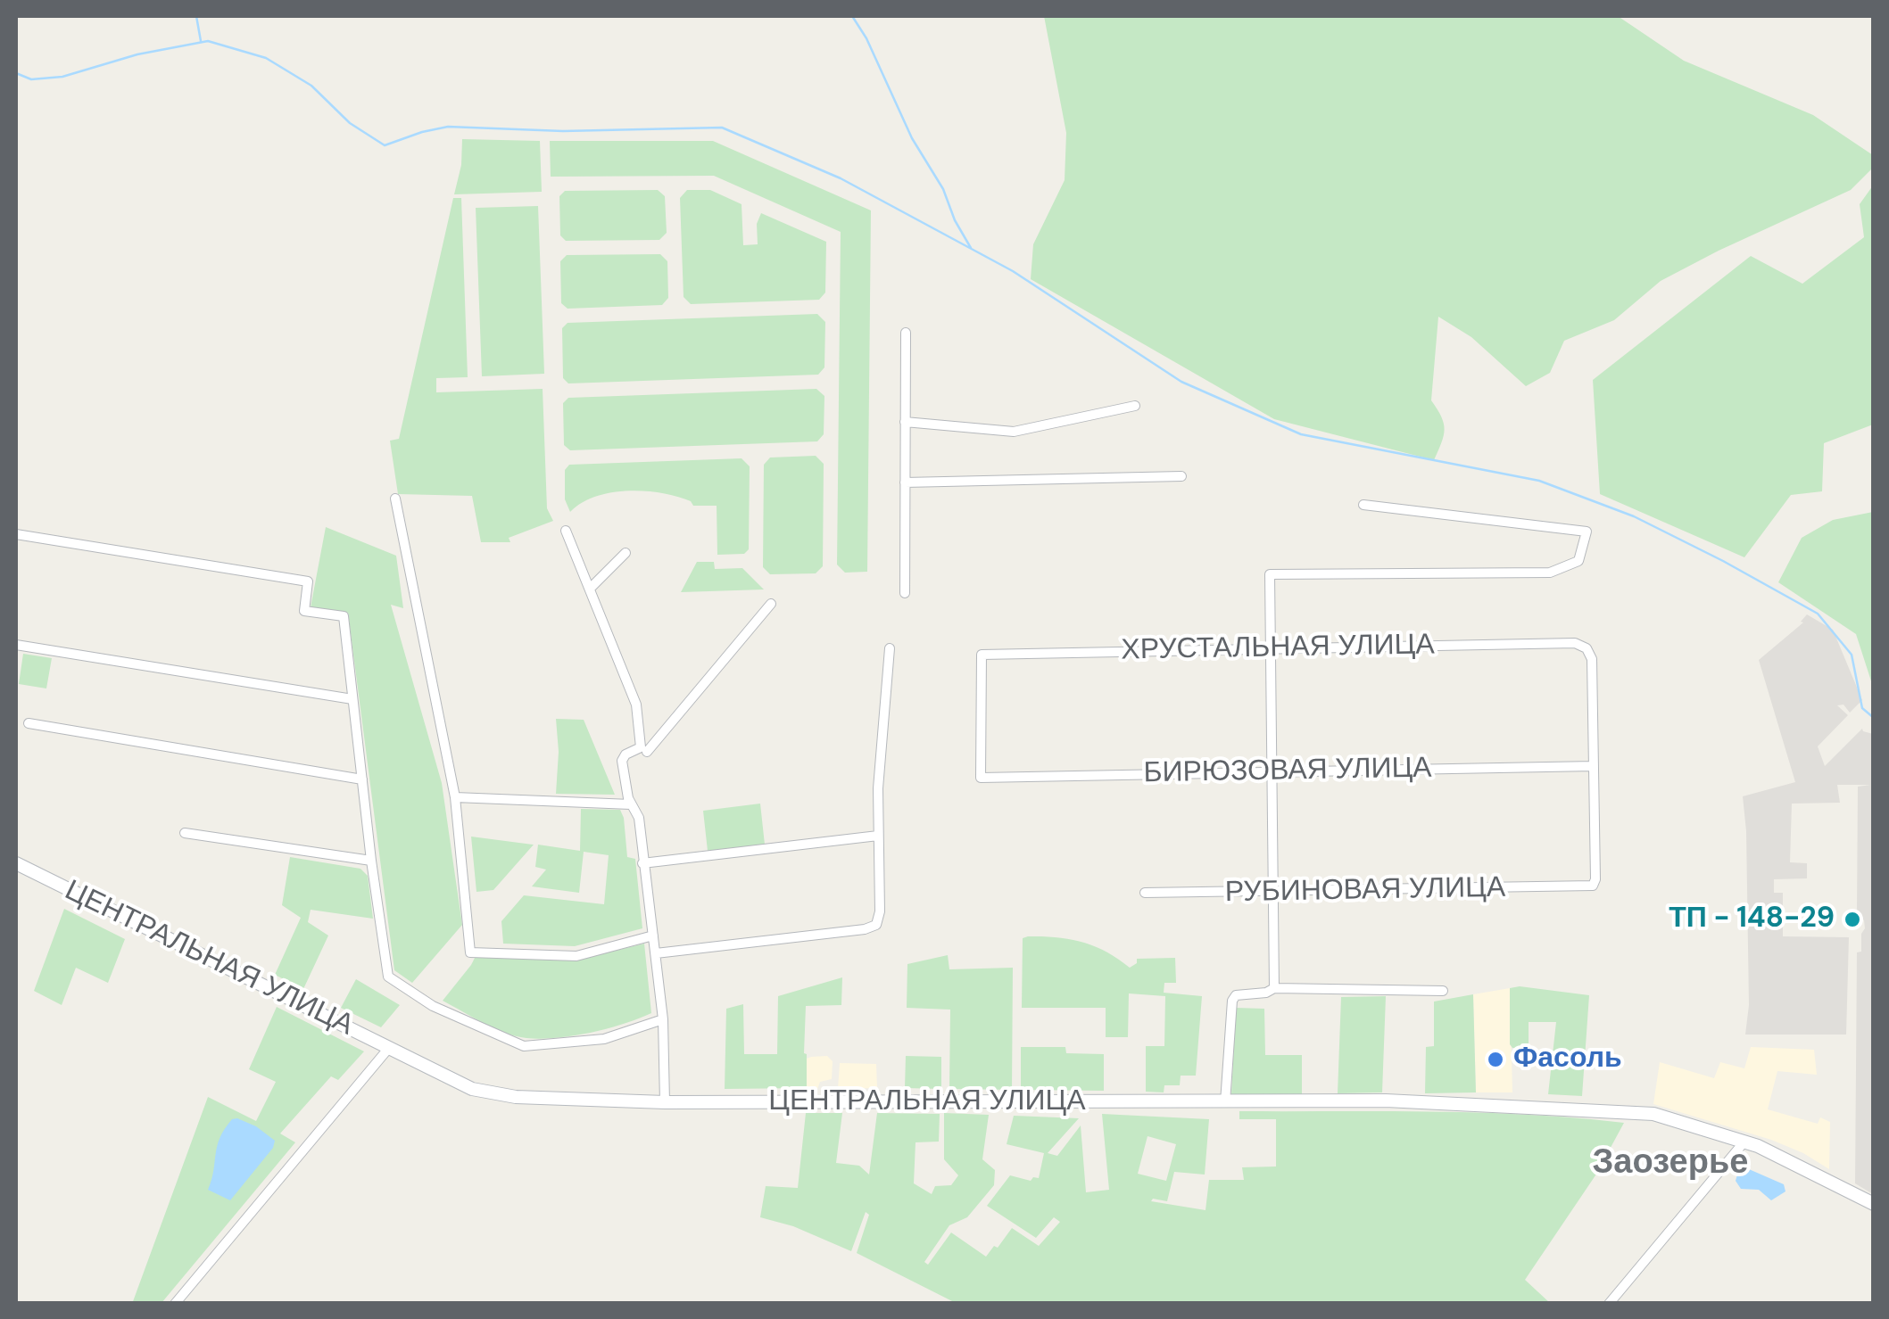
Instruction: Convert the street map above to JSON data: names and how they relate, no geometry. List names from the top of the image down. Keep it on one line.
{"streets":{"main road":["ЦЕНТРАЛЬНАЯ УЛИЦА"],"street":["ХРУСТАЛЬНАЯ УЛИЦА","БИРЮЗОВАЯ УЛИЦА","РУБИНОВАЯ УЛИЦА"]},"crossings":[["ХРУСТАЛЬНАЯ УЛИЦА","БИРЮЗОВАЯ УЛИЦА"],["ХРУСТАЛЬНАЯ УЛИЦА","РУБИНОВАЯ УЛИЦА"],["БИРЮЗОВАЯ УЛИЦА","РУБИНОВАЯ УЛИЦА"]],"districts":["Заозерье"],"places":["ТП - 148-29","Фасоль"]}
